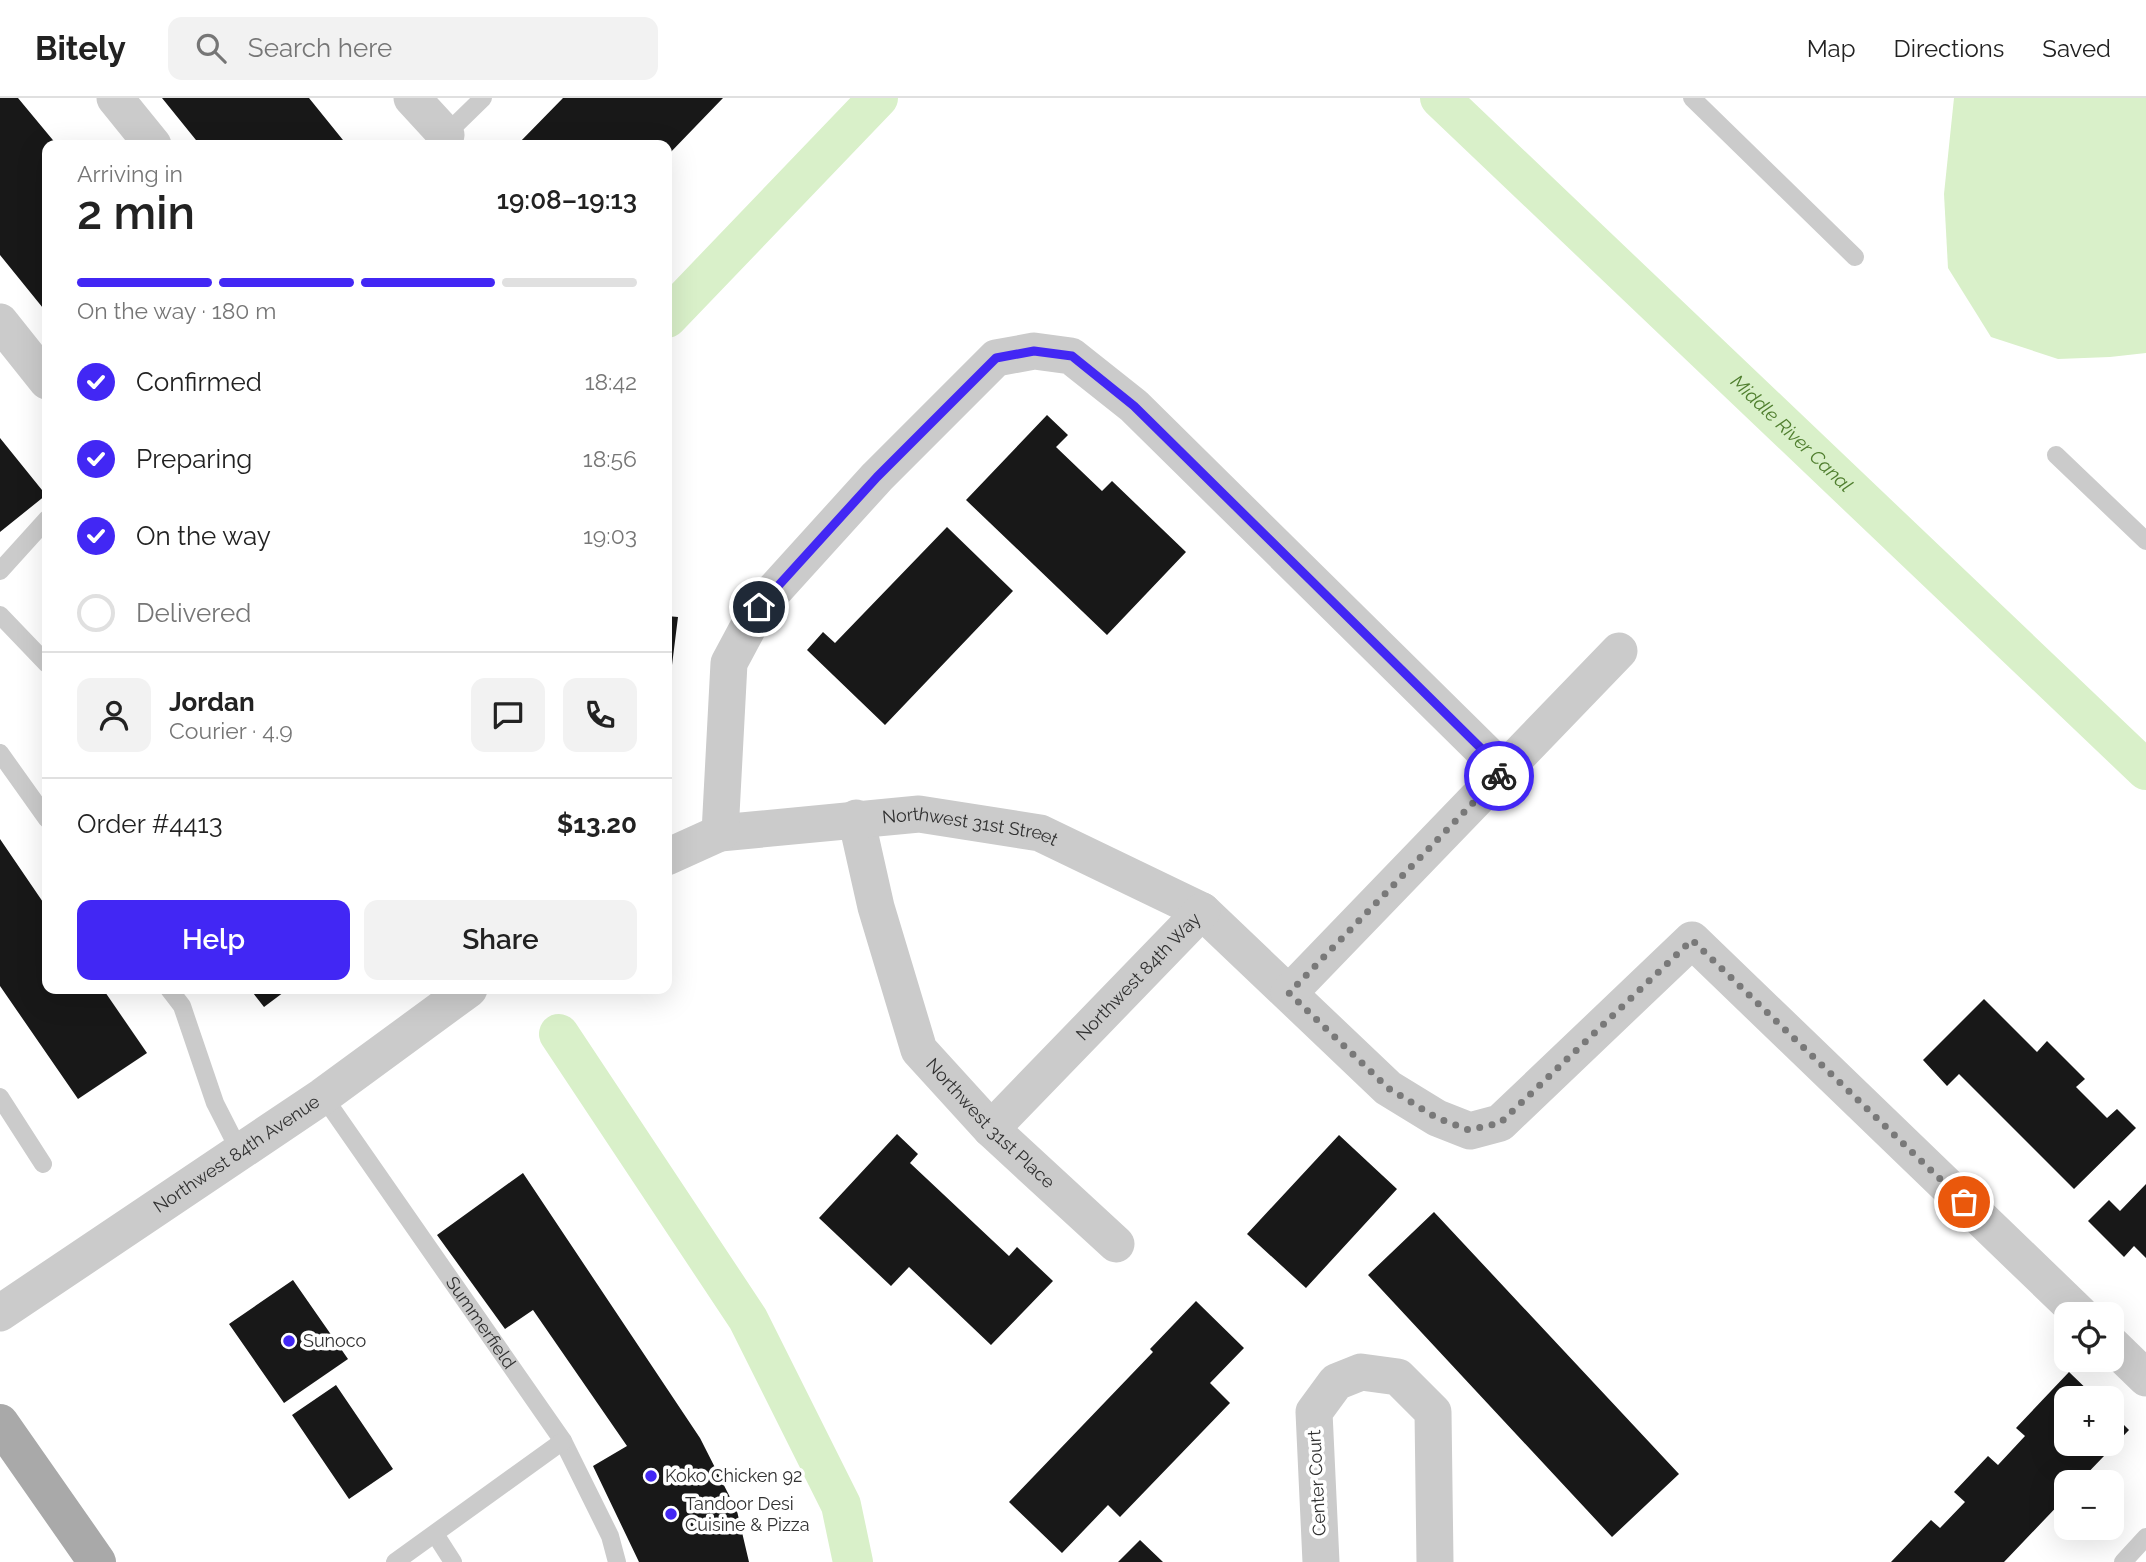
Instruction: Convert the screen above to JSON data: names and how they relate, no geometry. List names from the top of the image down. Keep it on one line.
{"streets":{"street":["Northwest 31st Street","Northwest 84th Way","Northwest 31st Place","Northwest 84th Avenue","Center Court"],"lane":["Summerfield"]},"crossings":[["Northwest 31st Street","Northwest 84th Way"],["Northwest 31st Street","Northwest 31st Place"],["Northwest 84th Way","Northwest 31st Place"],["Northwest 84th Avenue","Summerfield"]],"water":["Middle River Canal"],"places":["Sunoco","Koko Chicken 92","Tandoor Desi Cuisine & Pizza"],"page":{"header":"Bitely","search":"Search here","nav":["Map","Directions","Saved"],"heading":["2 min","Arriving in","19:08–19:13"],"panel":["Jordan","Courier · 4.9","Order #4413","$13.20"],"bar":"On the way · 180 m","list":[["Confirmed","18:42"],["Preparing","18:56"],["On the way","19:03"],"Delivered"],"buttons":["Help","Share"],"map_buttons":["+","−"]}}
